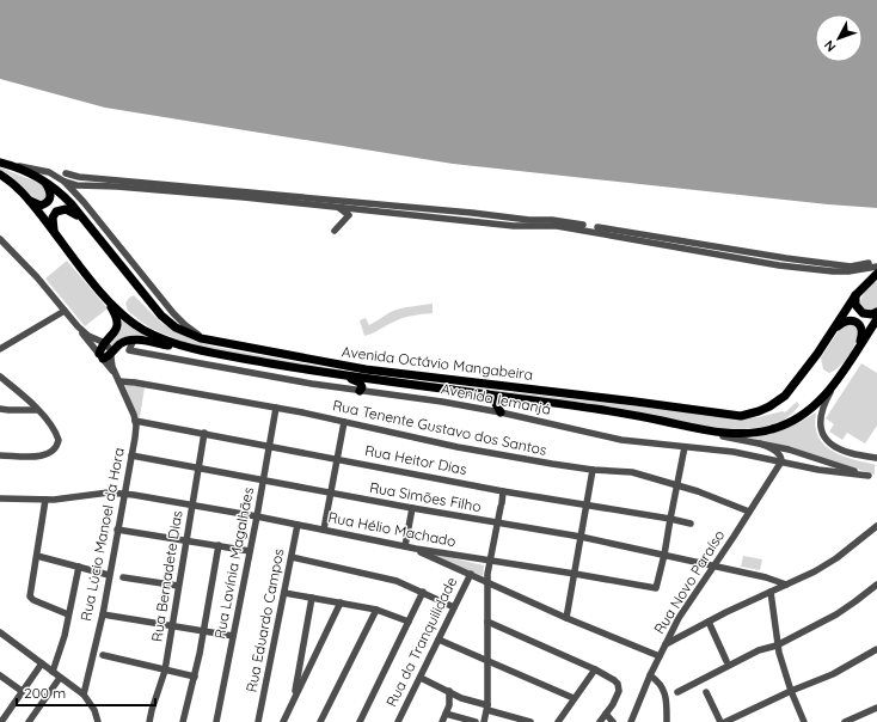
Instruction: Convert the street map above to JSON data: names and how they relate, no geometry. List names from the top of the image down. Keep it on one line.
{"streets":{"main road":["Avenida Octávio Mangabeira"],"street":["Avenida Iemanjá","Rua Tenente Gustavo dos Santos","Rua Heitor Dias","Rua Simões Filho","Rua Hélio Machado","Rua Lúcio Manoel da Hora","Rua Lavínia Magalhães","Rua Bernadete Dias","Rua Novo Paraíso","Rua Eduardo Campos","Rua da Tranquilidade"]},"crossings":[["Avenida Iemanjá","Rua Novo Paraíso"],["Rua Tenente Gustavo dos Santos","Rua Lúcio Manoel da Hora"],["Rua Tenente Gustavo dos Santos","Rua Lavínia Magalhães"],["Rua Tenente Gustavo dos Santos","Rua Novo Paraíso"],["Rua Heitor Dias","Rua Lúcio Manoel da Hora"],["Rua Heitor Dias","Rua Lavínia Magalhães"],["Rua Heitor Dias","Rua Bernadete Dias"],["Rua Simões Filho","Rua Hélio Machado"],["Rua Simões Filho","Rua Lúcio Manoel da Hora"],["Rua Simões Filho","Rua Lavínia Magalhães"],["Rua Simões Filho","Rua Bernadete Dias"],["Rua Simões Filho","Rua Novo Paraíso"],["Rua Hélio Machado","Rua Lúcio Manoel da Hora"],["Rua Hélio Machado","Rua Lavínia Magalhães"],["Rua Hélio Machado","Rua Bernadete Dias"],["Rua Hélio Machado","Rua Eduardo Campos"]],"scale_bar":"200 m","north":"bottom left"}
